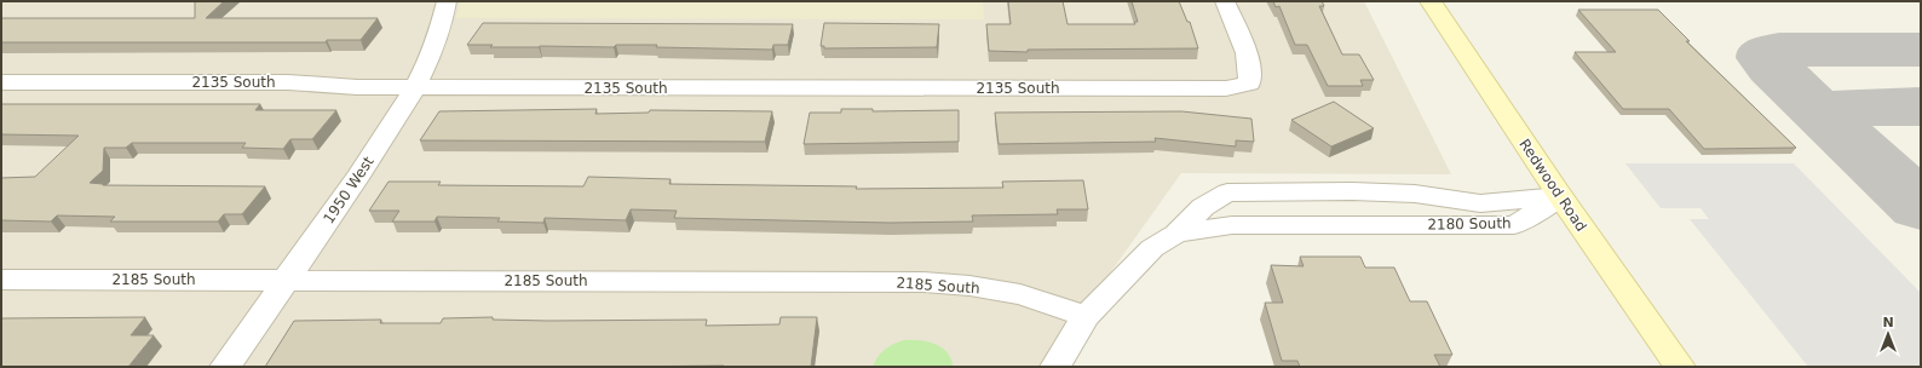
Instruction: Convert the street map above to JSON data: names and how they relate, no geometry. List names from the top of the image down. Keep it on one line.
{"streets":{"main road":["Redwood Road"],"street":["2135 South","1950 West","2180 South","2185 South"]},"crossings":[["2135 South","1950 West"],["Redwood Road","2180 South"],["1950 West","2185 South"],["2180 South","2185 South"]],"north":"top"}
